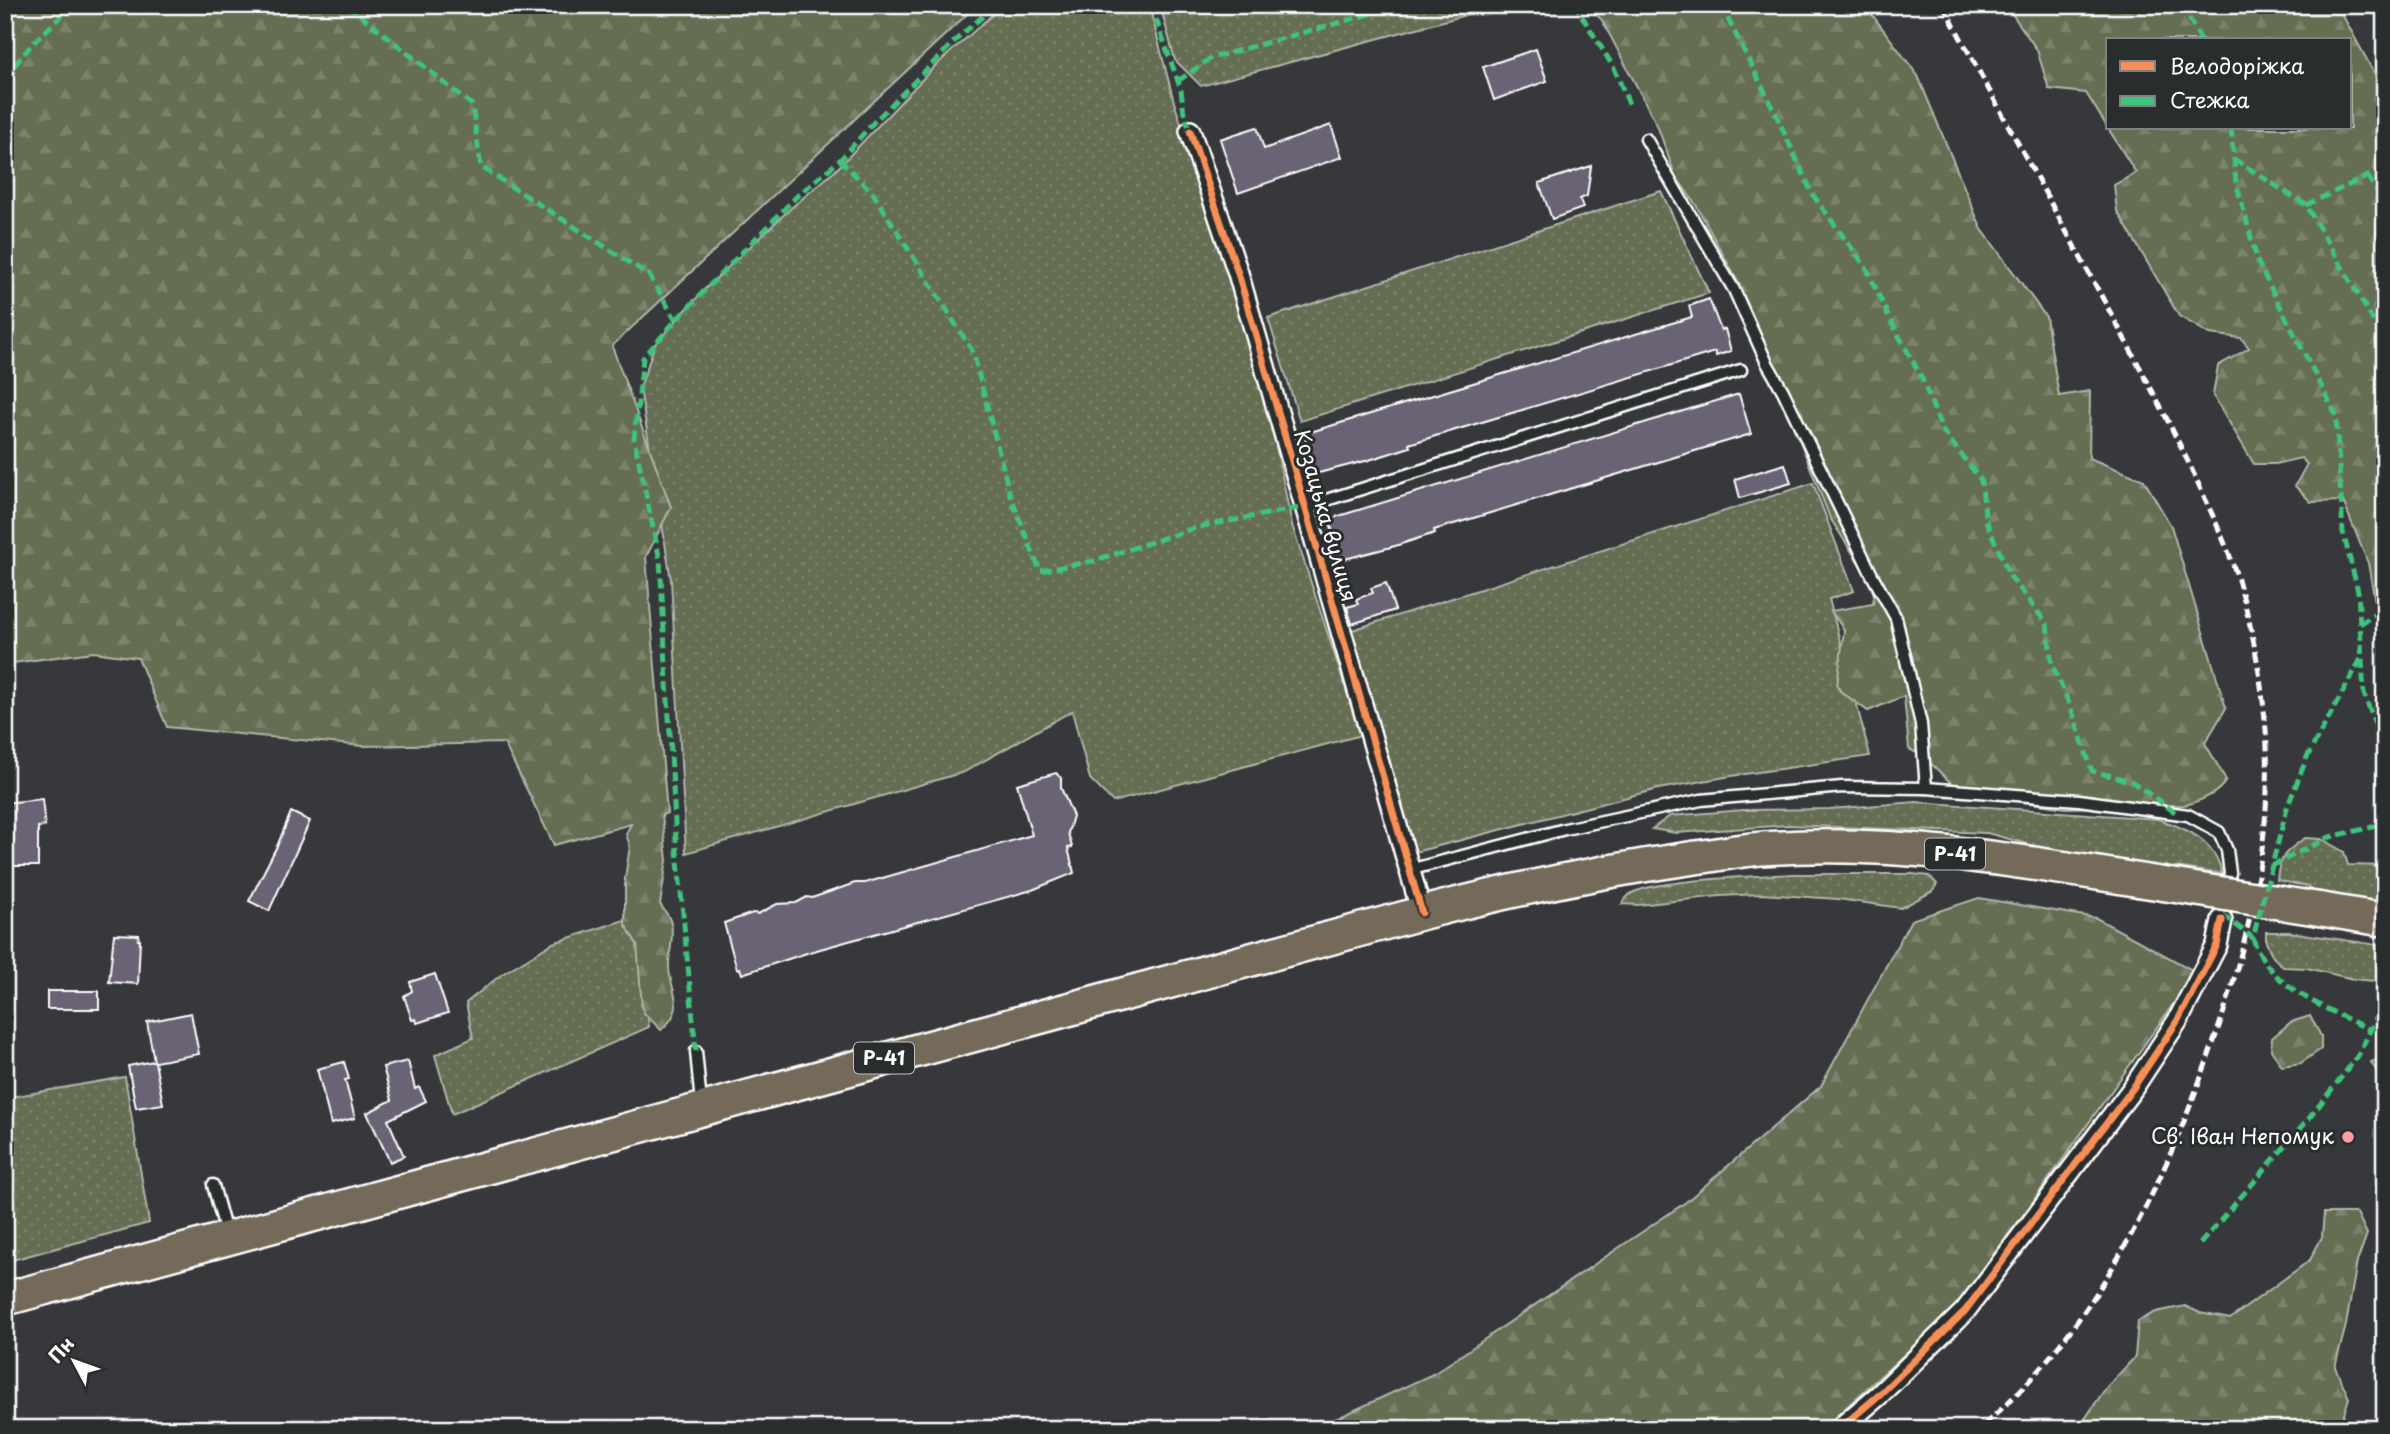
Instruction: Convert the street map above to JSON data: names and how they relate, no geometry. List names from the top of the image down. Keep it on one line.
{"streets":{"main road":["Р-41"],"street":["Козацька вулиця"]},"crossings":[["Козацька вулиця","Р-41"]],"places":["Св. Іван Непомук"],"legend":["Велодоріжка","Стежка"],"north":"top left"}
